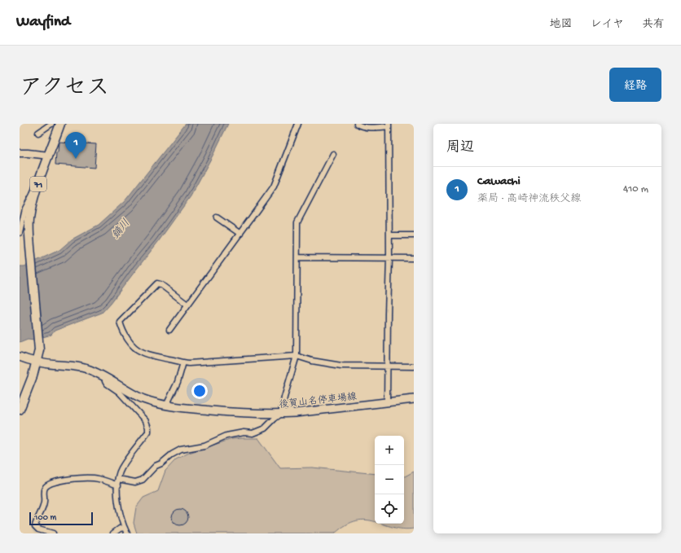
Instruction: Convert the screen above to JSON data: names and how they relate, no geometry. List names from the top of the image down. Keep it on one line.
{"streets":{"main road":["71","後賀山名停車場線"]},"crossings":[["71","後賀山名停車場線"]],"water":["鏑川"],"scale_bar":"100 m","page":{"header":"Wayfind","nav":["地図","レイヤ","共有"],"title":"アクセス","buttons":"経路","heading":"周辺","pins":"1","list":[{"mark":"1","name":"Cawachi","note":"薬局 · 高崎神流秩父線","value":"410 m"}],"map_buttons":["+","−"],"scale":"100 m"}}
